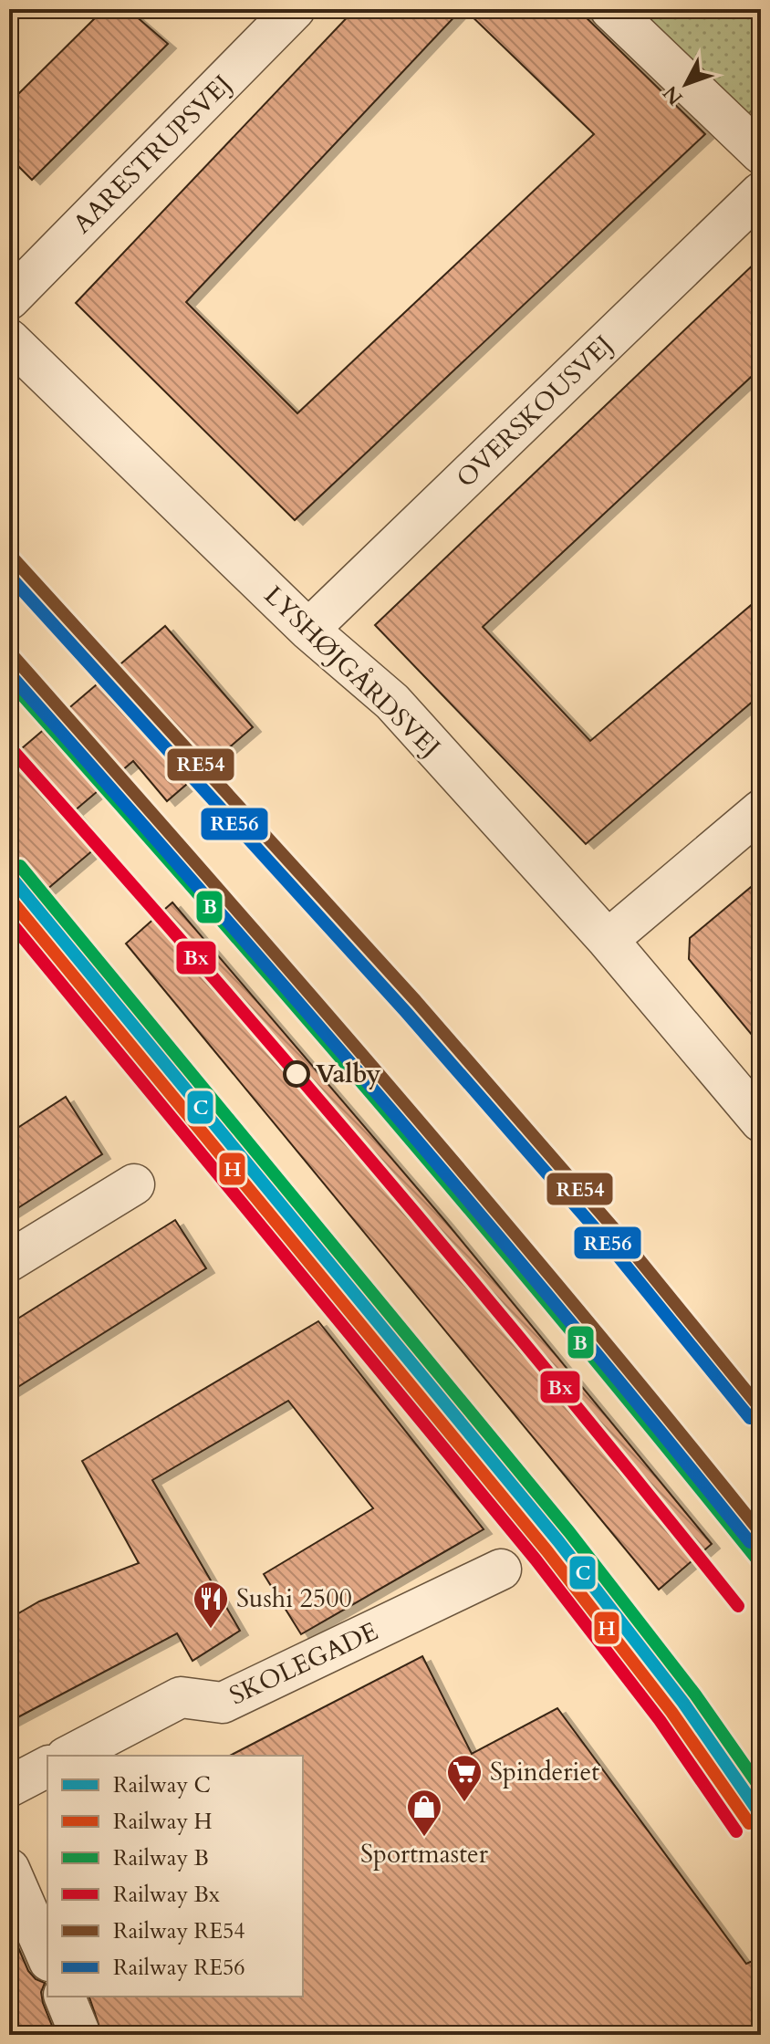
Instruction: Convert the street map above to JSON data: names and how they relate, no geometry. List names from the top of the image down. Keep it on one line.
{"streets":{"street":["AARESTRUPSVEJ","OVERSKOUSVEJ","LYSHØJGÅRDSVEJ","SKOLEGADE"]},"crossings":[["OVERSKOUSVEJ","LYSHØJGÅRDSVEJ"]],"places":{"other":["Valby"],"restaurant":["Sushi 2500"],"supermarket":["Spinderiet"],"shop":["Sportmaster"]},"lines":["rail line RE54","rail line RE56","rail line B","rail line Bx","rail line C","rail line H"],"legend":["Railway C","Railway H","Railway B","Railway Bx","Railway RE54","Railway RE56"],"north":"bottom left"}
